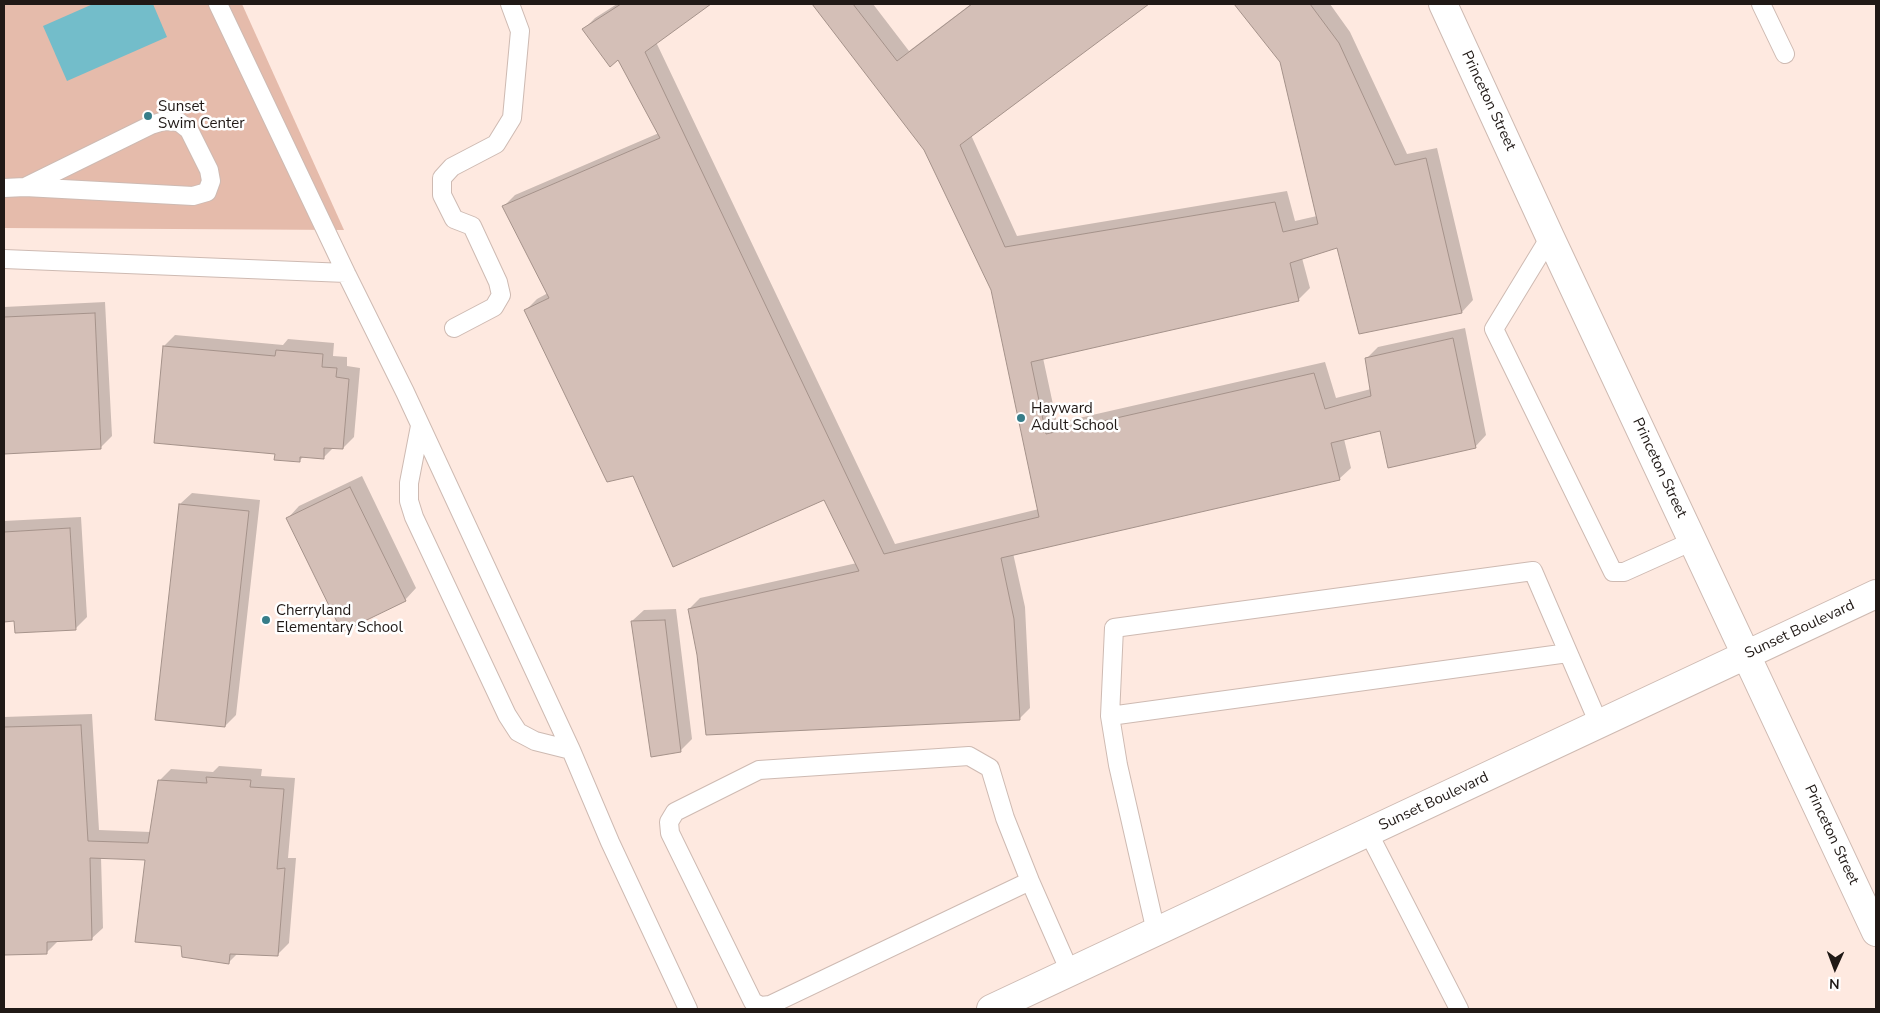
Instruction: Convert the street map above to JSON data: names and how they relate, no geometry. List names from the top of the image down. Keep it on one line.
{"streets":{"street":["Princeton Street","Sunset Boulevard"]},"crossings":[["Princeton Street","Sunset Boulevard"]],"places":["Sunset Swim Center","Hayward Adult School","Cherryland Elementary School"],"north":"bottom"}
